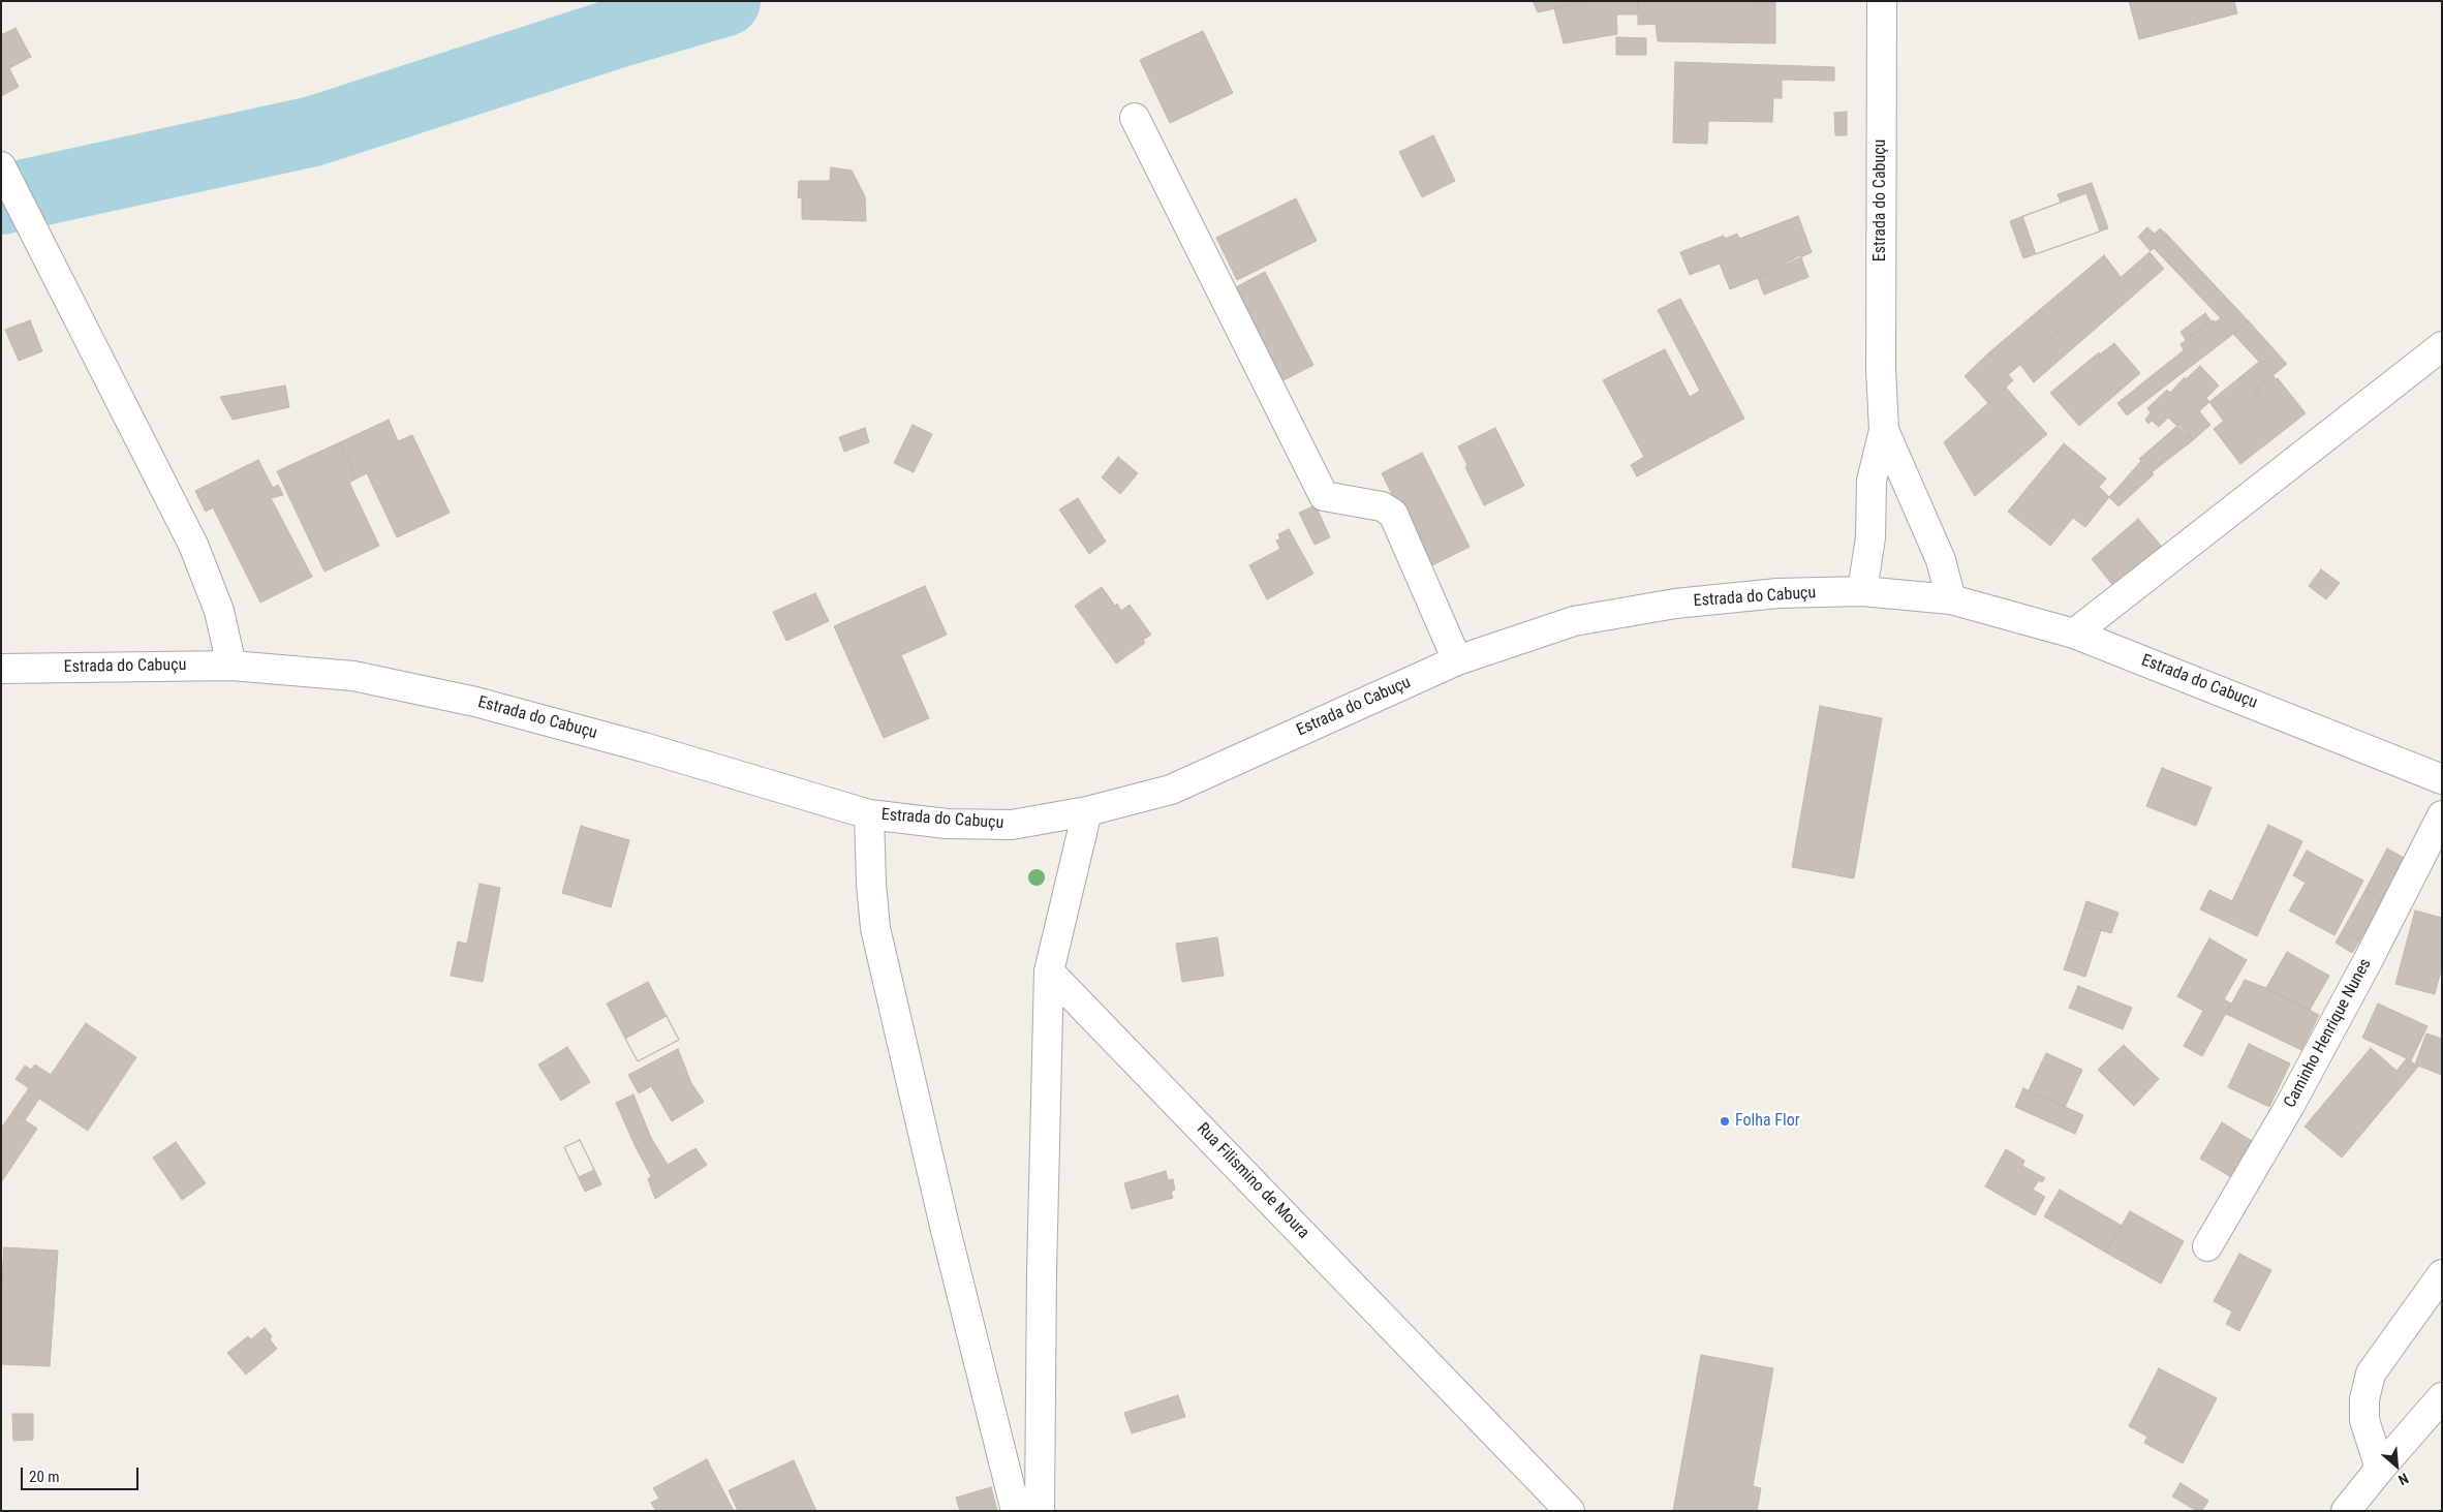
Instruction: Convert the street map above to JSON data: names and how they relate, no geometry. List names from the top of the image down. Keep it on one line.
{"streets":{"street":["Estrada do Cabuçu","Caminho Henrique Nunes","Rua Filismino de Moura"]},"places":["Folha Flor"],"scale_bar":"20 m","north":"bottom right"}
